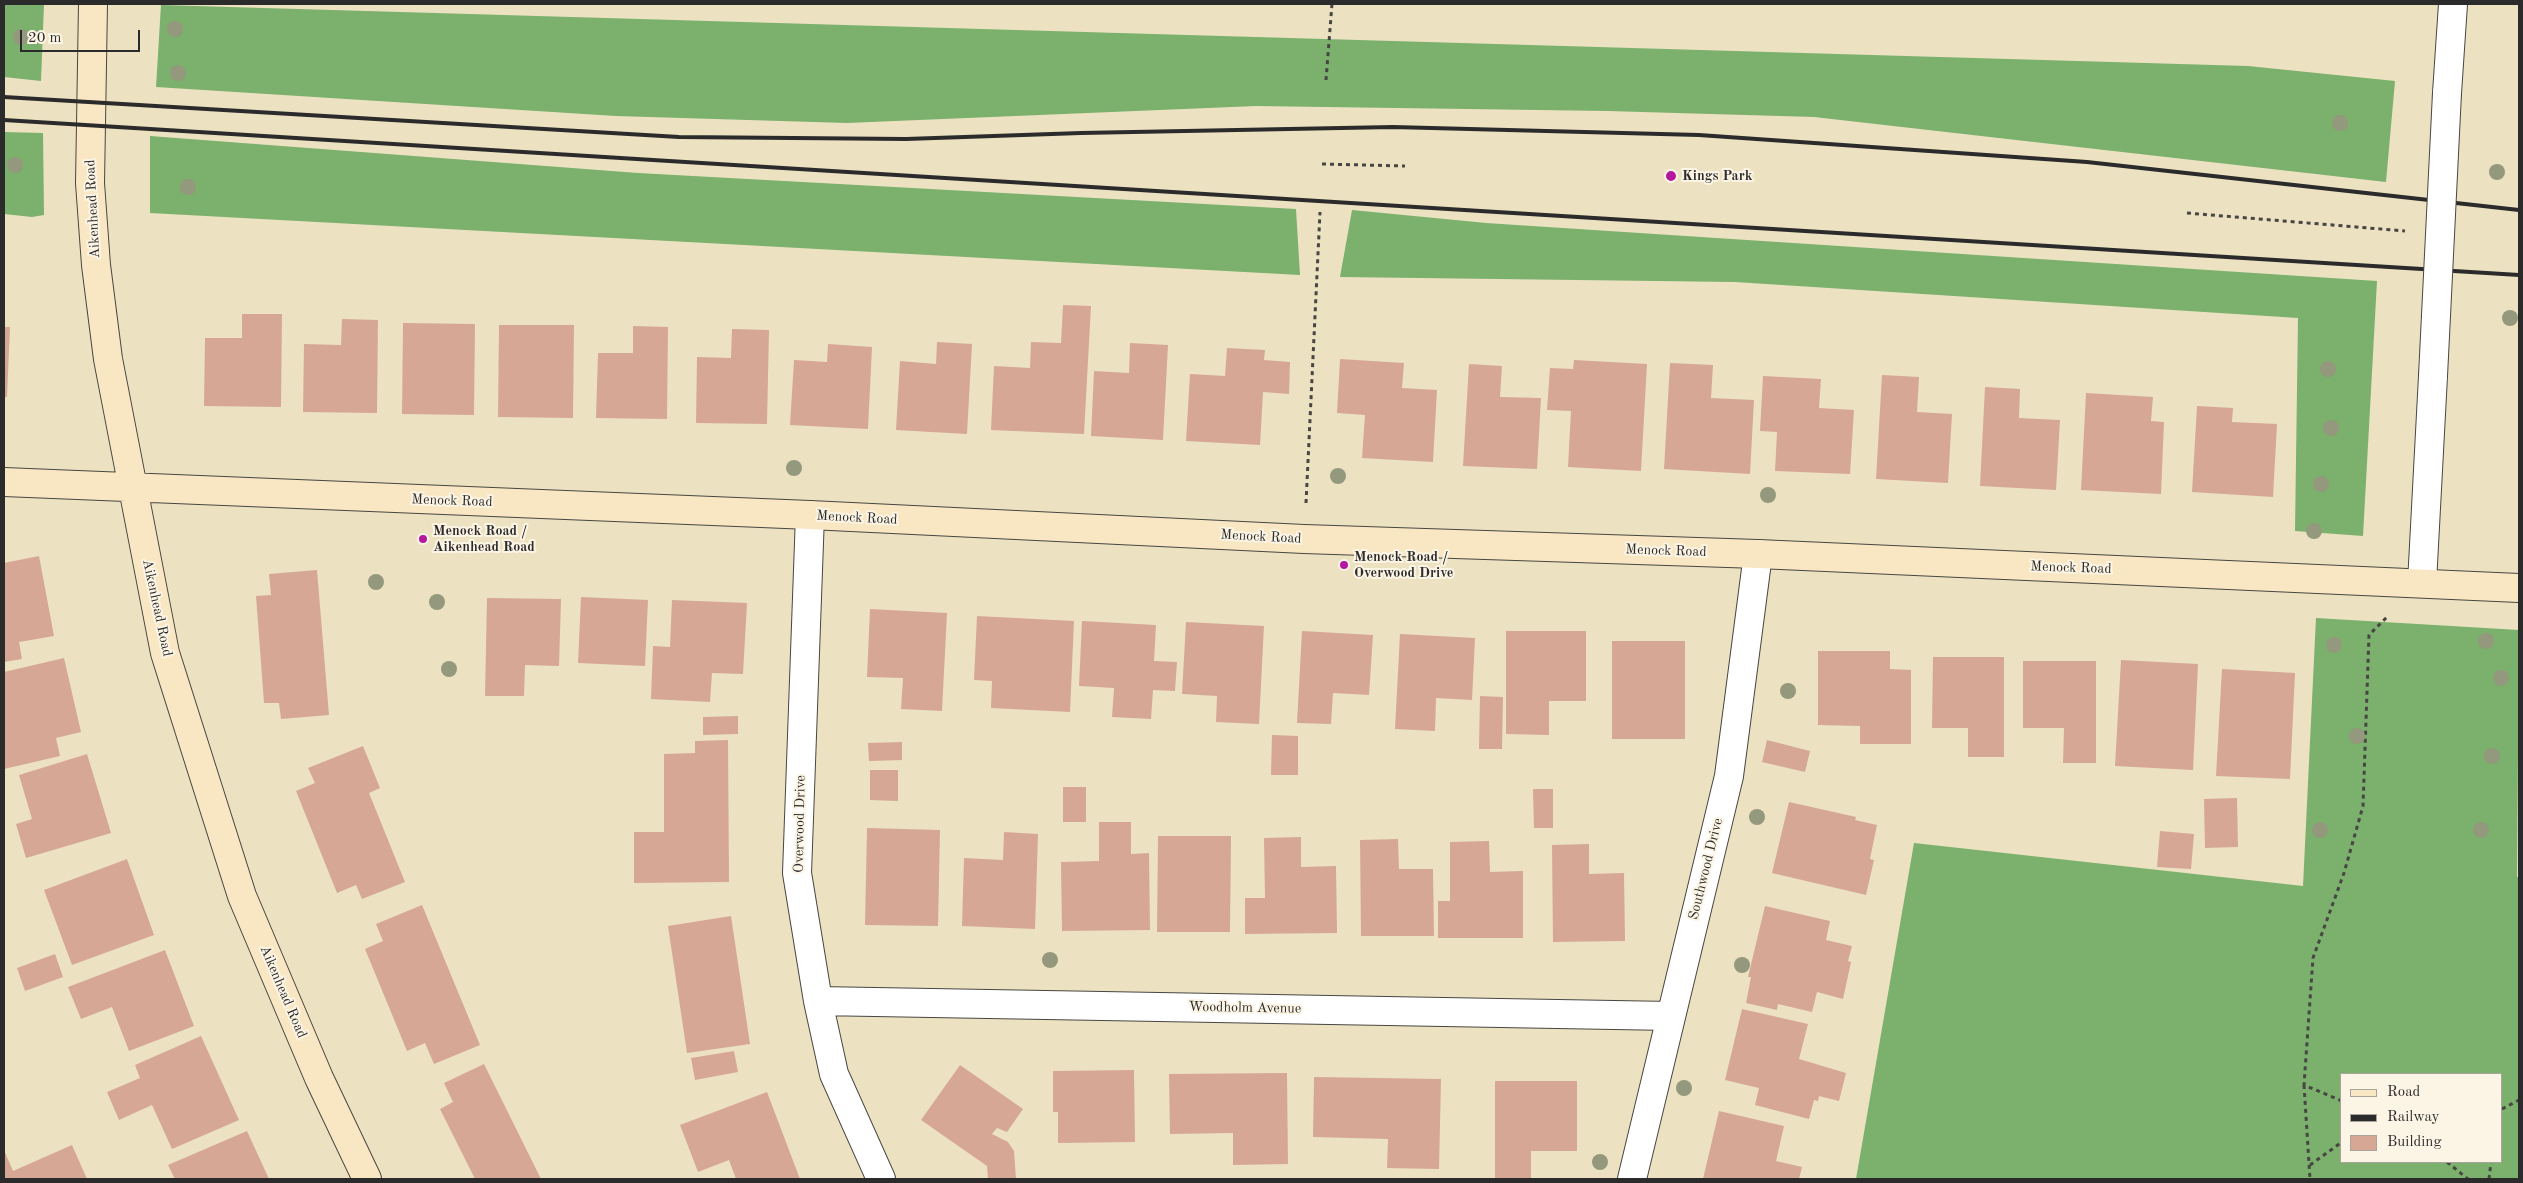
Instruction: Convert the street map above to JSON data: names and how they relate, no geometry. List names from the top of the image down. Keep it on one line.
{"streets":{"street":["Aikenhead Road","Menock Road","Overwood Drive","Southwood Drive","Woodholm Avenue"]},"crossings":[["Aikenhead Road","Menock Road"],["Menock Road","Overwood Drive"],["Menock Road","Southwood Drive"],["Overwood Drive","Woodholm Avenue"],["Southwood Drive","Woodholm Avenue"]],"places":["Kings Park","Menock Road / Aikenhead Road","Menock Road / Overwood Drive"],"legend":["Road","Railway","Building"],"scale_bar":"20 m"}
